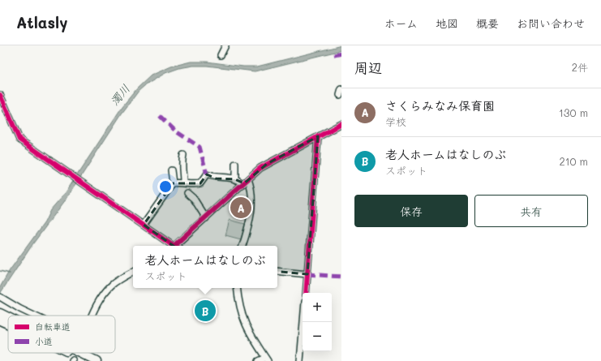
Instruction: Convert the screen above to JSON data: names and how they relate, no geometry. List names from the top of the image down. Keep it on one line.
{"water":["濁川"],"legend":["自転車道","小道"],"page":{"header":"Atlasly","nav":["ホーム","地図","概要","お問い合わせ"],"heading":["周辺","2件"],"list":[{"mark":"A","name":"さくらみなみ保育園","note":"学校","value":"130 m"},{"mark":"B","name":"老人ホームはなしのぶ","note":"スポット","value":"210 m"}],"buttons":["保存","共有"],"pins":["A","B"],"popup":["老人ホームはなしのぶ","スポット"],"map_buttons":["+","−"]}}
